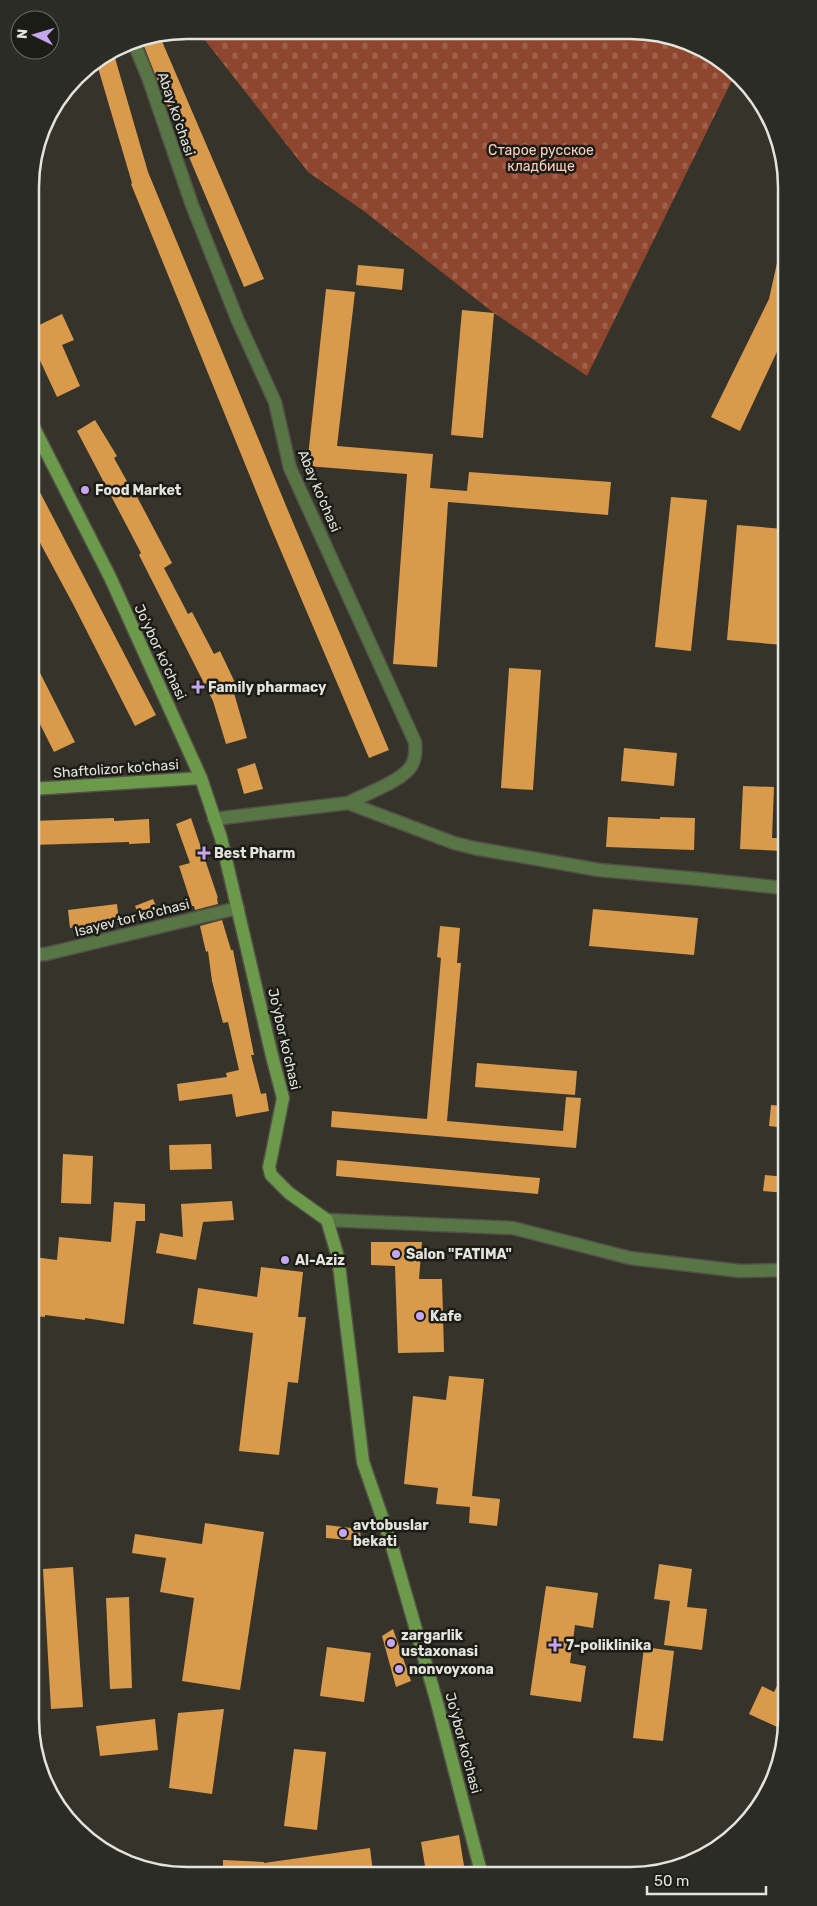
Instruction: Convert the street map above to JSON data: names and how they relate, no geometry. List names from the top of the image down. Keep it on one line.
{"streets":{"street":["Abay ko'chasi","Jo'ybor ko'chasi","Shaftolizor ko'chasi","Isayev tor ko'chasi"]},"crossings":[["Jo'ybor ko'chasi","Shaftolizor ko'chasi"],["Jo'ybor ko'chasi","Isayev tor ko'chasi"]],"parks":["Старое русское кладбище"],"places":{"other":["Food Market","Salon \"FATIMA\"","Al-Aziz","Kafe","avtobuslar bekati","zargarlik ustaxonasi","nonvoyxona"],"health":["Family pharmacy","Best Pharm","7-poliklinika"]},"scale_bar":"50 m","north":"left"}
